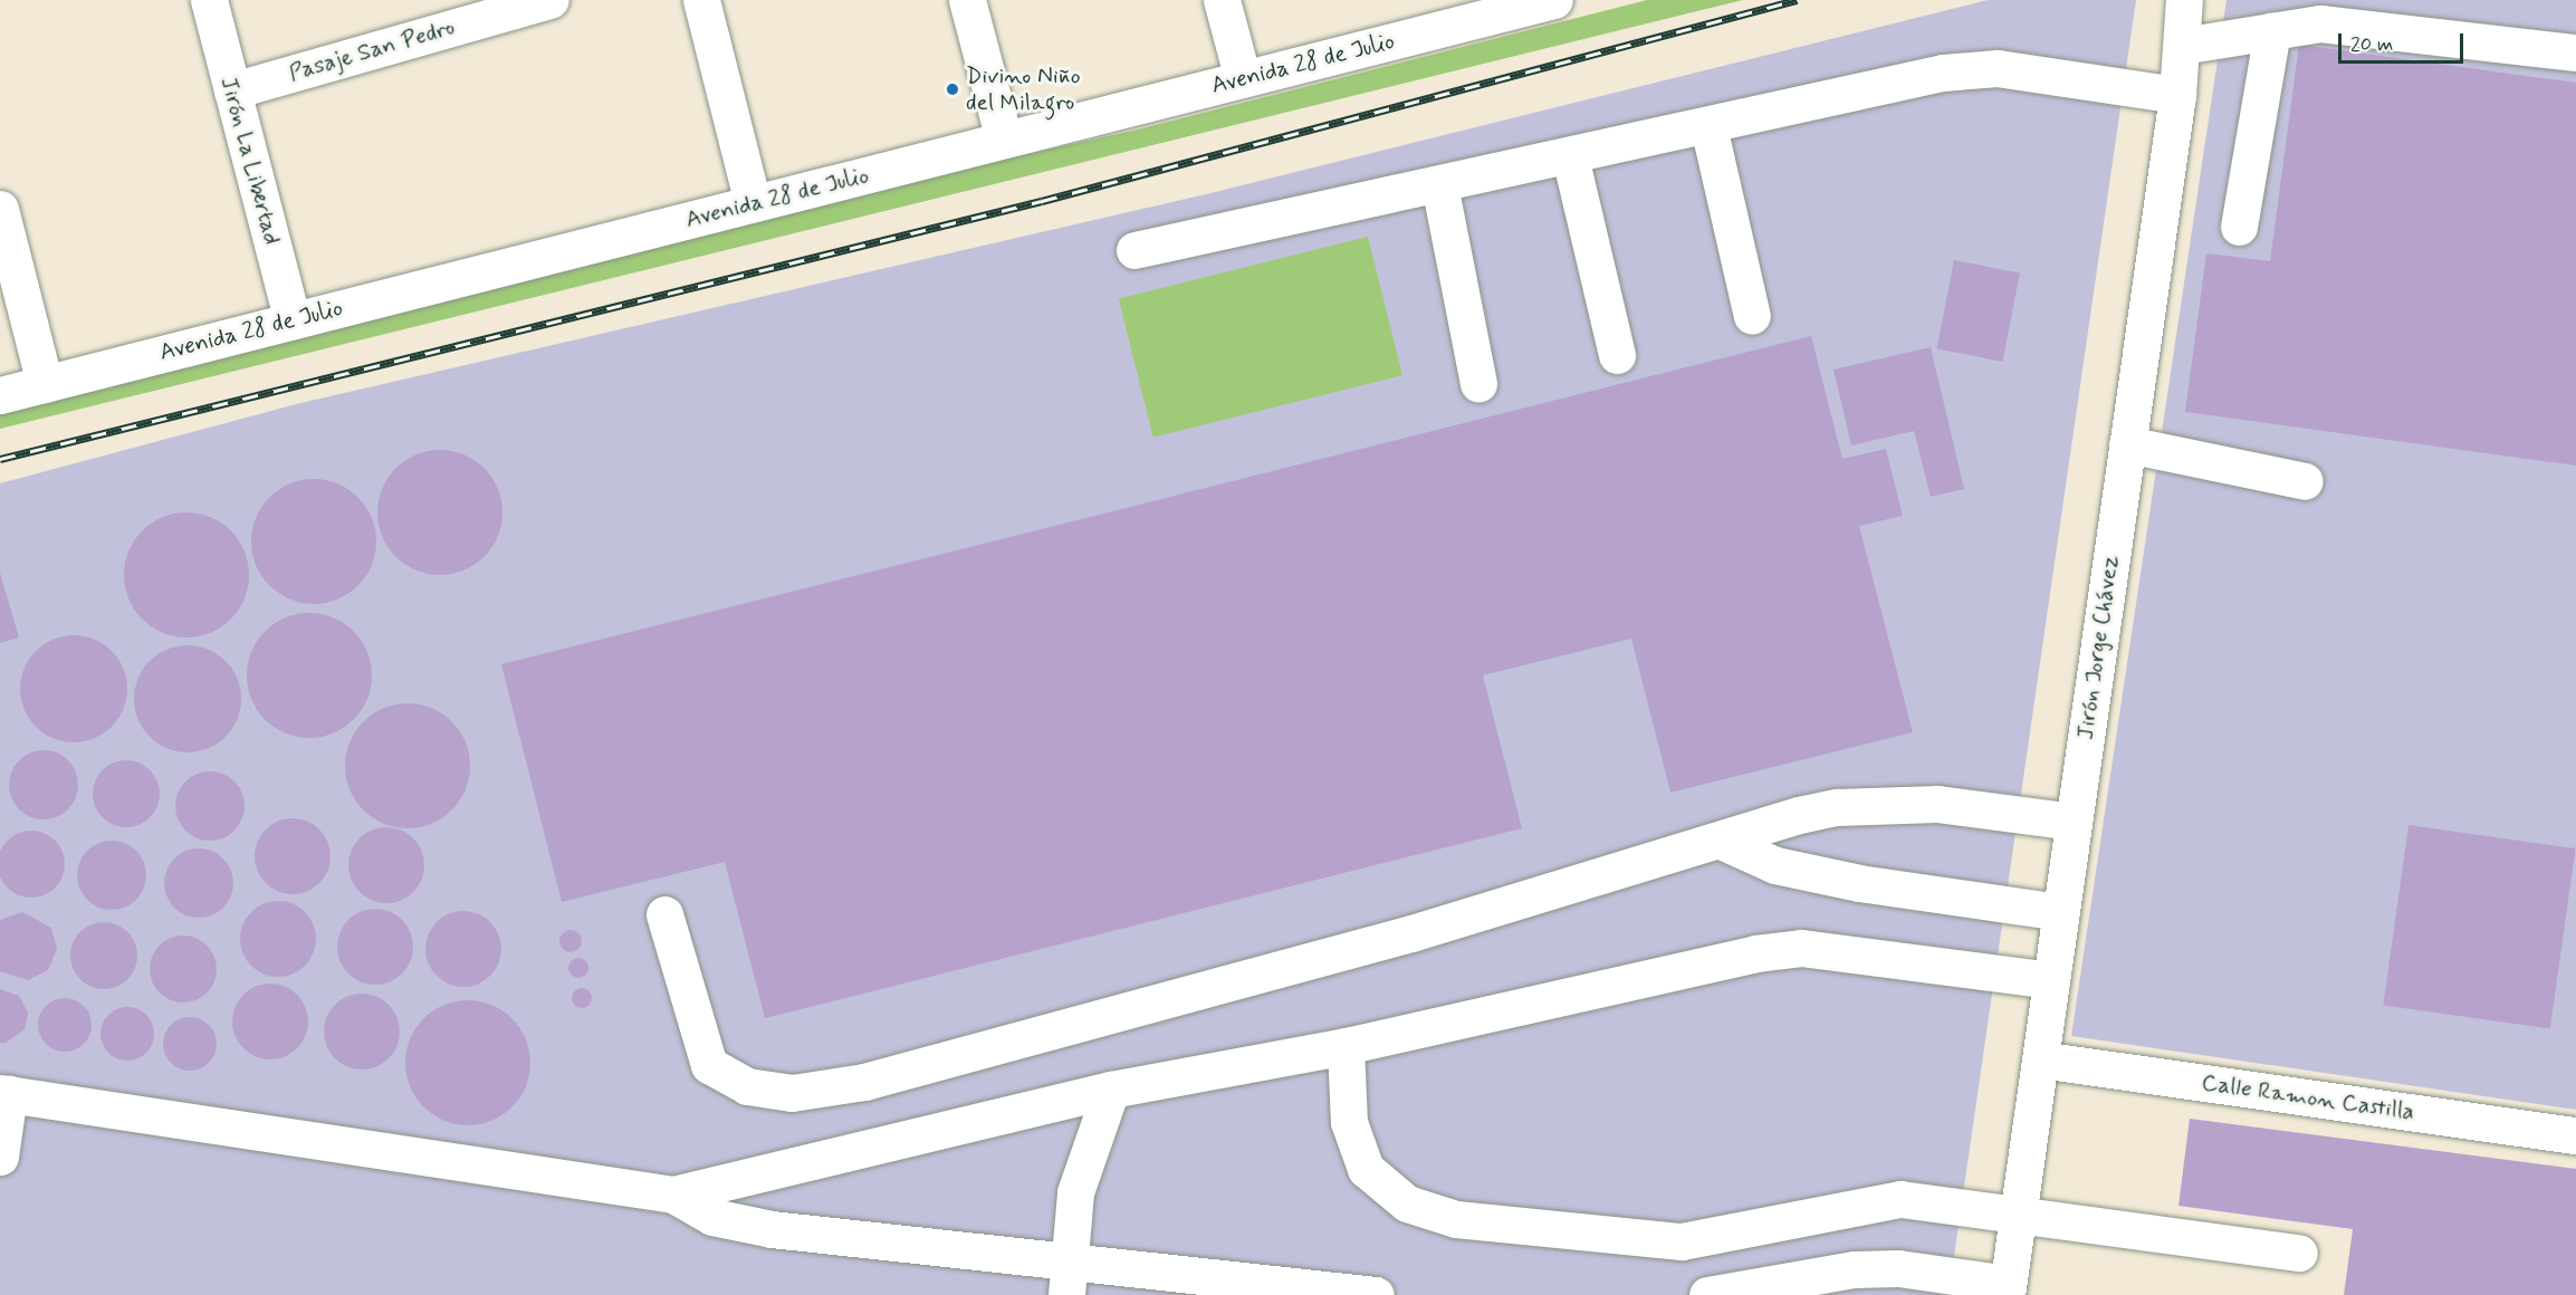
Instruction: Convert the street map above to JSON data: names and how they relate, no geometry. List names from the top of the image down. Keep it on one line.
{"streets":{"street":["Pasaje San Pedro","Avenida 28 de Julio","Jirón La Libertad","Jirón Jorge Chávez","Calle Ramon Castilla"]},"crossings":[["Pasaje San Pedro","Jirón La Libertad"],["Avenida 28 de Julio","Jirón La Libertad"],["Jirón Jorge Chávez","Calle Ramon Castilla"]],"places":["Divino Niño del Milagro"],"scale_bar":"20 m"}
